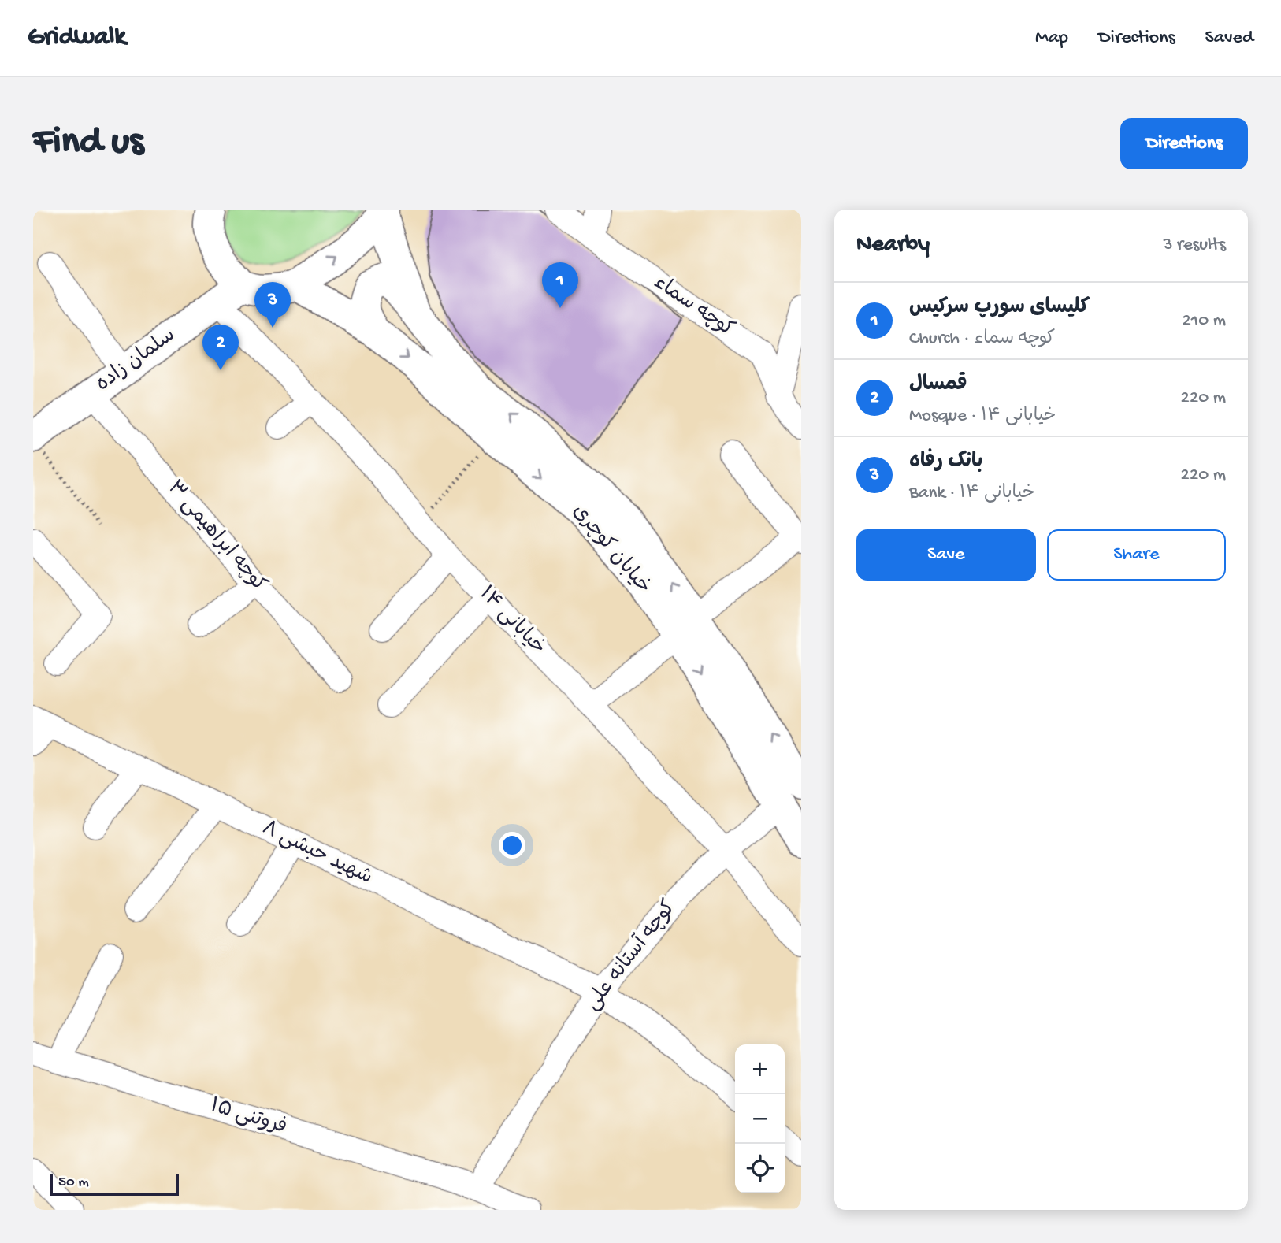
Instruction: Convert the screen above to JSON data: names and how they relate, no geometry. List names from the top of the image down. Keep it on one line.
{"streets":{"main road":["سلمان زاده","خیابان کوچری"],"street":["کوچه سماء","کوچه ابراهیمی ۳","خیابانی ۱۴","شهید حبشی ۸","کوچه آستانه علی","فروتنی ۱۵"]},"crossings":[["سلمان زاده","کوچه ابراهیمی ۳"],["سلمان زاده","خیابانی ۱۴"],["خیابان کوچری","کوچه آستانه علی"],["خیابانی ۱۴","کوچه آستانه علی"],["شهید حبشی ۸","کوچه آستانه علی"],["کوچه آستانه علی","فروتنی ۱۵"]],"scale_bar":"50 m","page":{"header":"Gridwalk","nav":["Map","Directions","Saved"],"buttons":["Directions",["Save","Share"]],"title":"Find us","heading":["Nearby","3 results"],"pins":["1","3","2"],"list":[{"mark":"1","name":"کلیسای سورپ سرکیس","note":"Church · کوچه سماء","value":"210 m"},{"mark":"2","name":"قمسال","note":"Mosque · خیابانی ۱۴","value":"220 m"},{"mark":"3","name":"بانک رفاه","note":"Bank · خیابانی ۱۴","value":"220 m"}],"map_buttons":["+","−"],"scale":"50 m"}}
